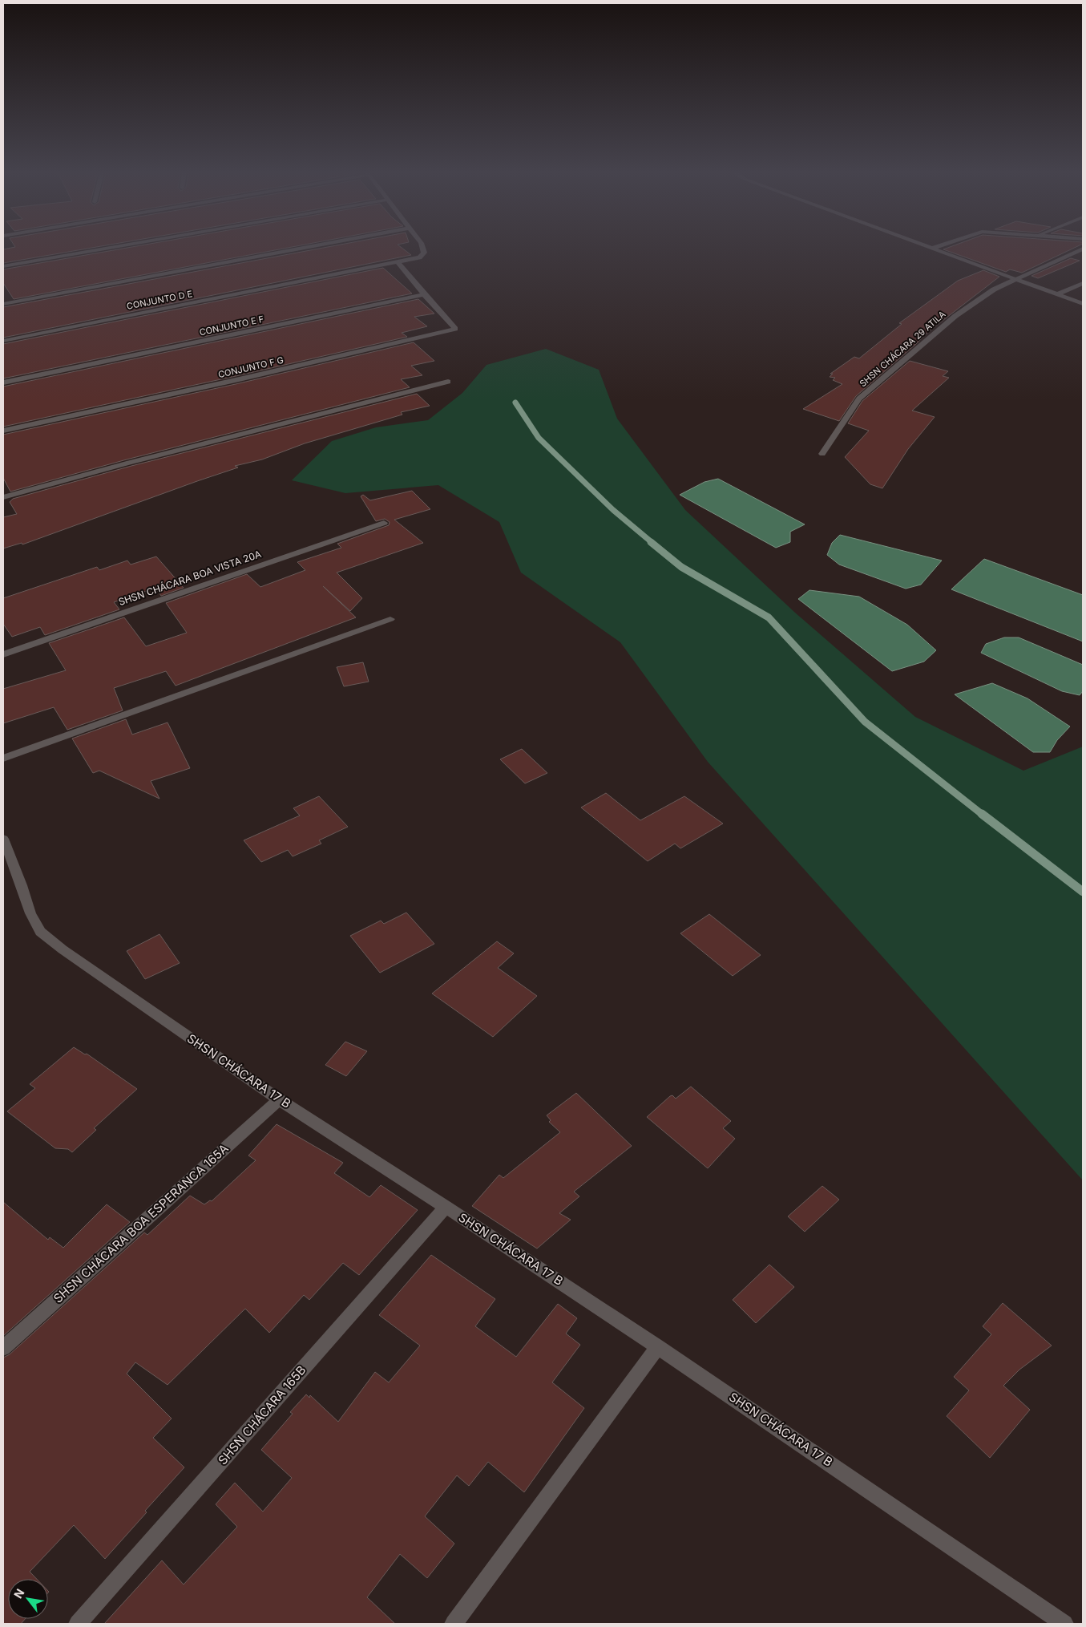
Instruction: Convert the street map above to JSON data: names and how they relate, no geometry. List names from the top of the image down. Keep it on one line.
{"streets":{"street":["CONJUNTO D E","CONJUNTO E F","SHSN CHÁCARA 29 ATILA","CONJUNTO F G","SHSN CHÁCARA BOA VISTA 20A","SHSN CHÁCARA 17 B","SHSN CHÁCARA BOA ESPERANCA 165A","SHSN CHÁCARA 165B"]},"crossings":[["CONJUNTO E F","CONJUNTO F G"],["SHSN CHÁCARA 17 B","SHSN CHÁCARA BOA ESPERANCA 165A"],["SHSN CHÁCARA 17 B","SHSN CHÁCARA 165B"]],"north":"top left"}
